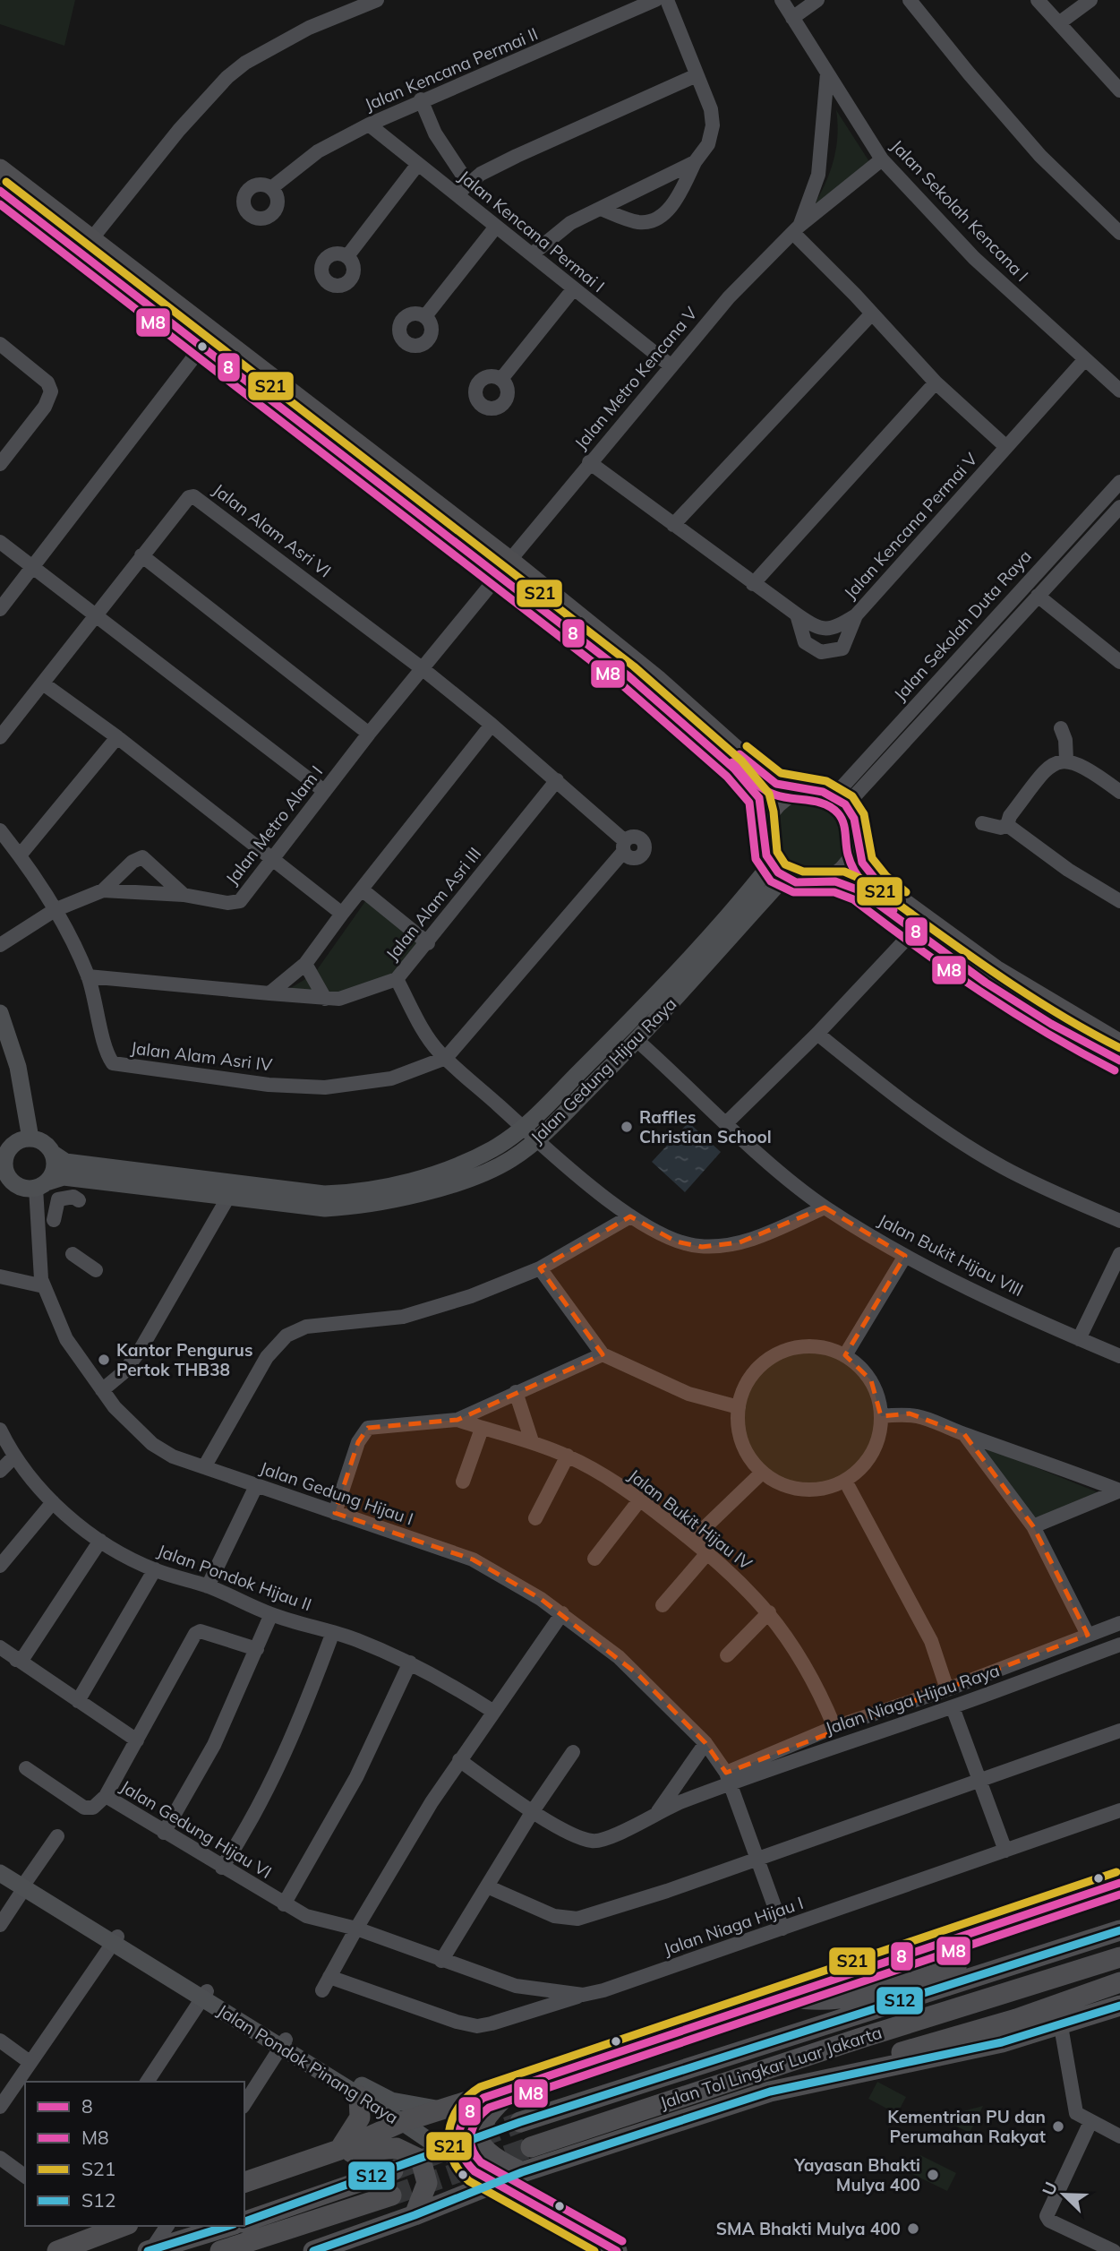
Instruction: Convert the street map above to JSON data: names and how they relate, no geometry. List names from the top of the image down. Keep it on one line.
{"streets":{"highway":["Jalan Pondok Pinang Raya","Jalan Tol Lingkar Luar Jakarta"],"main road":["Jalan Gedung Hijau Raya"],"street":["Jalan Kencana Permai II","Jalan Sekolah Kencana I","Jalan Kencana Permai I","Jalan Metro Kencana V","Jalan Kencana Permai V","Jalan Alam Asri VI","Jalan Sekolah Duta Raya","Jalan Metro Alam I","Jalan Alam Asri III","Jalan Alam Asri IV","Jalan Bukit Hijau VIII","Jalan Gedung Hijau I","Jalan Bukit Hijau IV","Jalan Pondok Hijau II","Jalan Niaga Hijau Raya","Jalan Gedung Hijau VI","Jalan Niaga Hijau I"]},"crossings":[["Jalan Kencana Permai II","Jalan Kencana Permai I"],["Jalan Sekolah Kencana I","Jalan Metro Kencana V"],["Jalan Sekolah Kencana I","Jalan Kencana Permai V"],["Jalan Kencana Permai I","Jalan Metro Kencana V"],["Jalan Metro Kencana V","Jalan Kencana Permai V"],["Jalan Metro Kencana V","Jalan Metro Alam I"],["Jalan Alam Asri VI","Jalan Metro Alam I"],["Jalan Sekolah Duta Raya","Jalan Gedung Hijau Raya"],["Jalan Metro Alam I","Jalan Alam Asri IV"],["Jalan Alam Asri III","Jalan Alam Asri IV"],["Jalan Gedung Hijau Raya","Jalan Bukit Hijau VIII"],["Jalan Gedung Hijau Raya","Jalan Gedung Hijau I"],["Jalan Gedung Hijau I","Jalan Niaga Hijau Raya"],["Jalan Gedung Hijau I","Jalan Niaga Hijau I"],["Jalan Bukit Hijau IV","Jalan Niaga Hijau Raya"],["Jalan Gedung Hijau VI","Jalan Niaga Hijau I"]],"places":["Raffles Christian School","Kantor Pengurus Pertok THB38","Kementrian PU dan Perumahan Rakyat","Yayasan Bhakti Mulya 400","SMA Bhakti Mulya 400"],"lines":["transit line S21","transit line 8","transit line M8","transit line S12"],"legend":["8","M8","S21","S12"],"north":"top left"}
